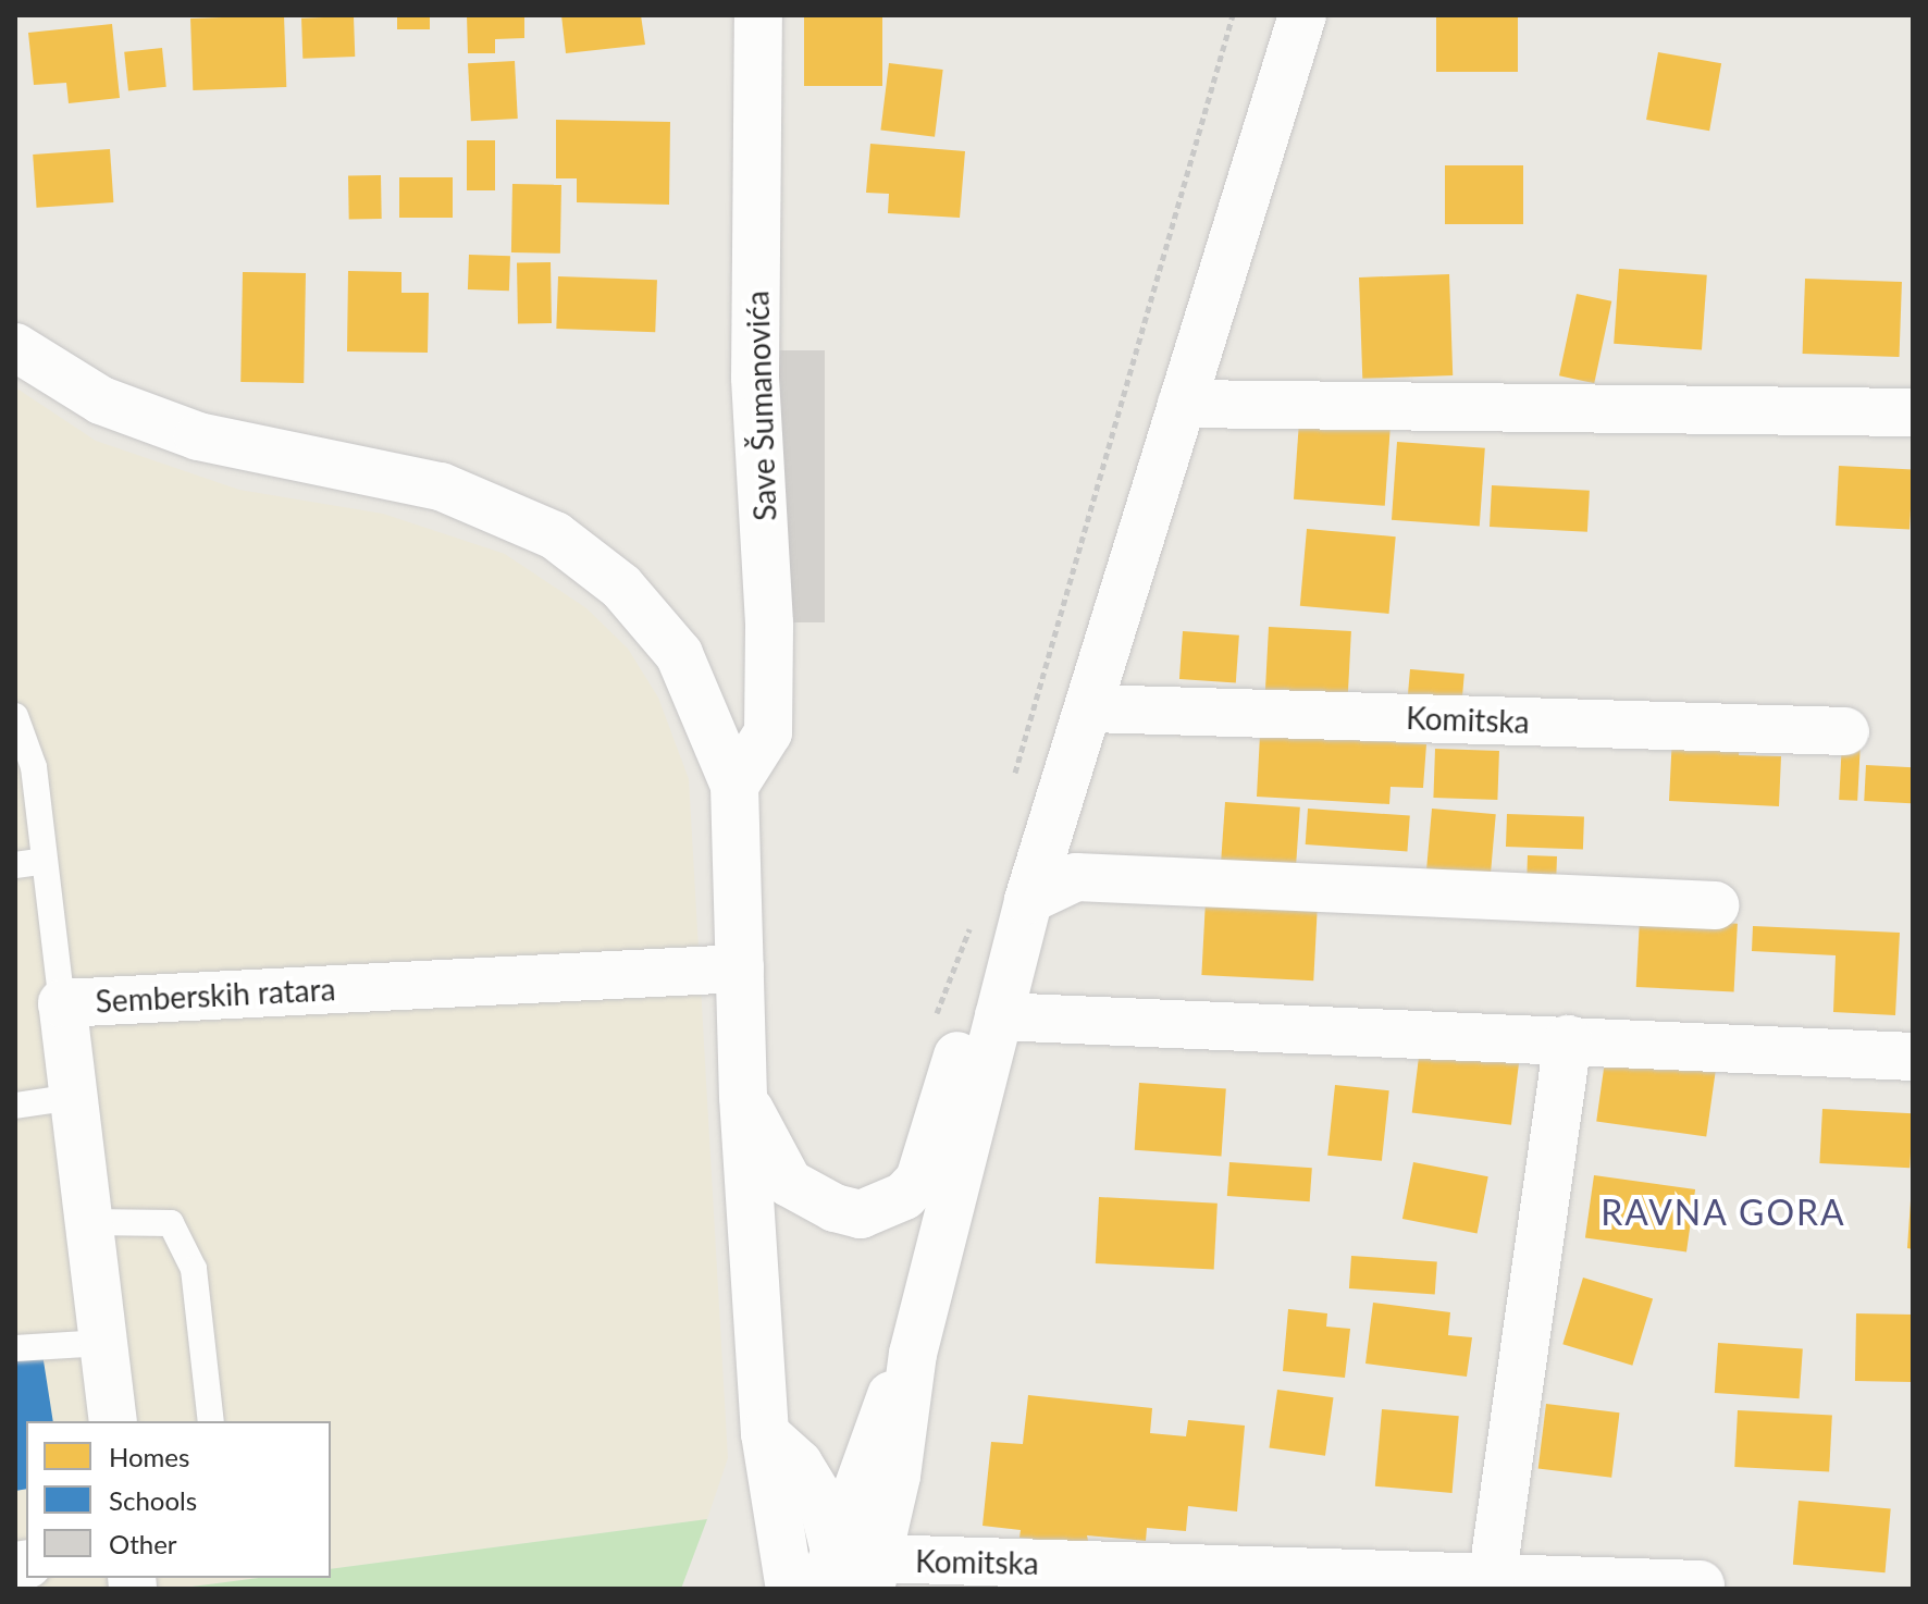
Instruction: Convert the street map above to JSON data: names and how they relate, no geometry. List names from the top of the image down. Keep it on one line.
{"streets":{"street":["Save Šumanovića","Komitska","Semberskih ratara"]},"districts":["RAVNA GORA"],"legend":["Homes","Schools","Other"]}
